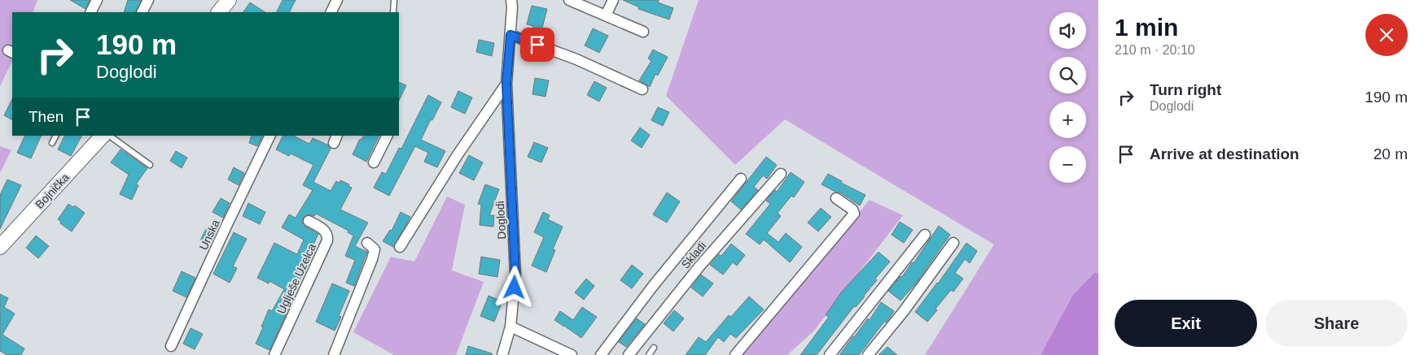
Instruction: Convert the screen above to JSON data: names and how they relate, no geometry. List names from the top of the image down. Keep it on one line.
{"streets":{"main road":["Bojnička"],"street":["Doglodi","Unska","Skladi","Uglješe Uzelca"]},"page":{"heading":["1 min","210 m · 20:10"],"map_buttons":["+","−"],"turn":["190 m","Doglodi"],"list":[{"name":"Turn right","note":"Doglodi","value":"190 m"},{"name":"Arrive at destination","value":"20 m"}],"then":"Then","buttons":["Exit","Share"]}}
